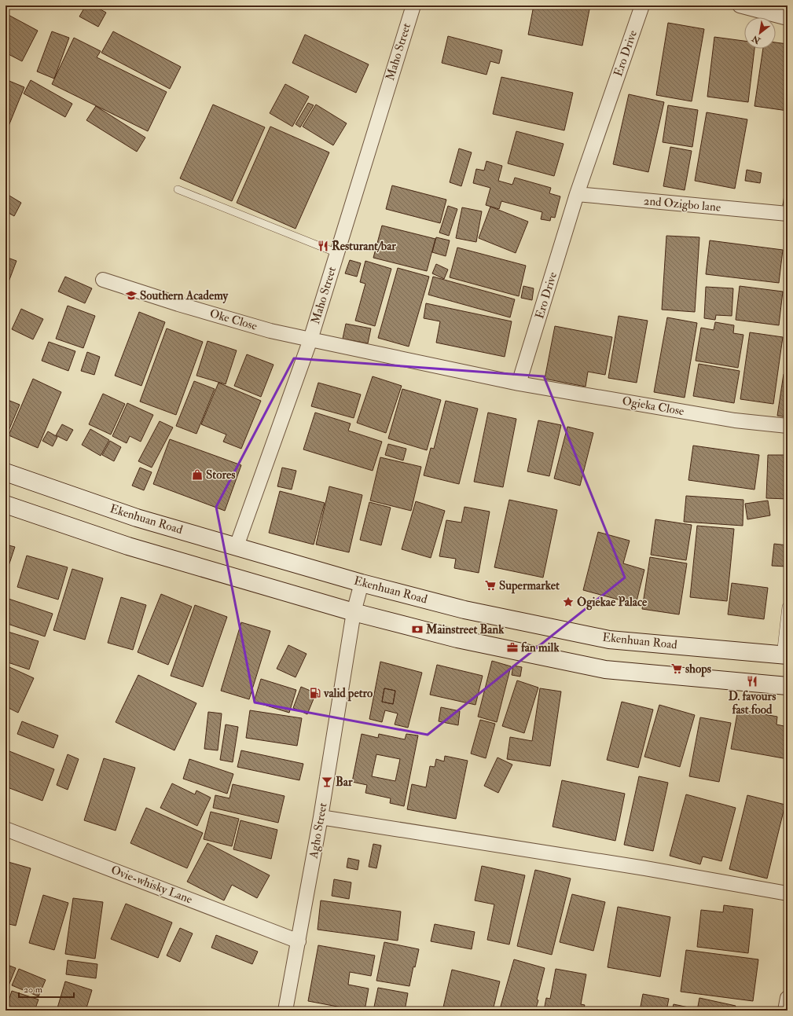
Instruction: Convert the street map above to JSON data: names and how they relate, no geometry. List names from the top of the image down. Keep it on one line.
{"streets":{"main road":["Ekenhuan Road"],"street":["Maho Street","Ero Drive","2nd Ozigbo lane","Oke Close","Ogieka Close","Agho Street","Ovie-whisky Lane"]},"crossings":[["Maho Street","Oke Close"],["Maho Street","Ekenhuan Road"],["Ero Drive","2nd Ozigbo lane"],["Ero Drive","Ogieka Close"],["Ekenhuan Road","Agho Street"],["Agho Street","Ovie-whisky Lane"]],"places":{"restaurant":["Resturant/bar","D. favours fast food"],"school or university":["Southern Academy"],"shop":["Stores"],"supermarket":["Supermarket","shops"],"place":["Ogiekae Palace"],"bank":["Mainstreet Bank"],"office":["fan milk"],"fuel station":["valid petro"],"bar":["Bar"]},"scale_bar":"20 m","north":"bottom left"}
